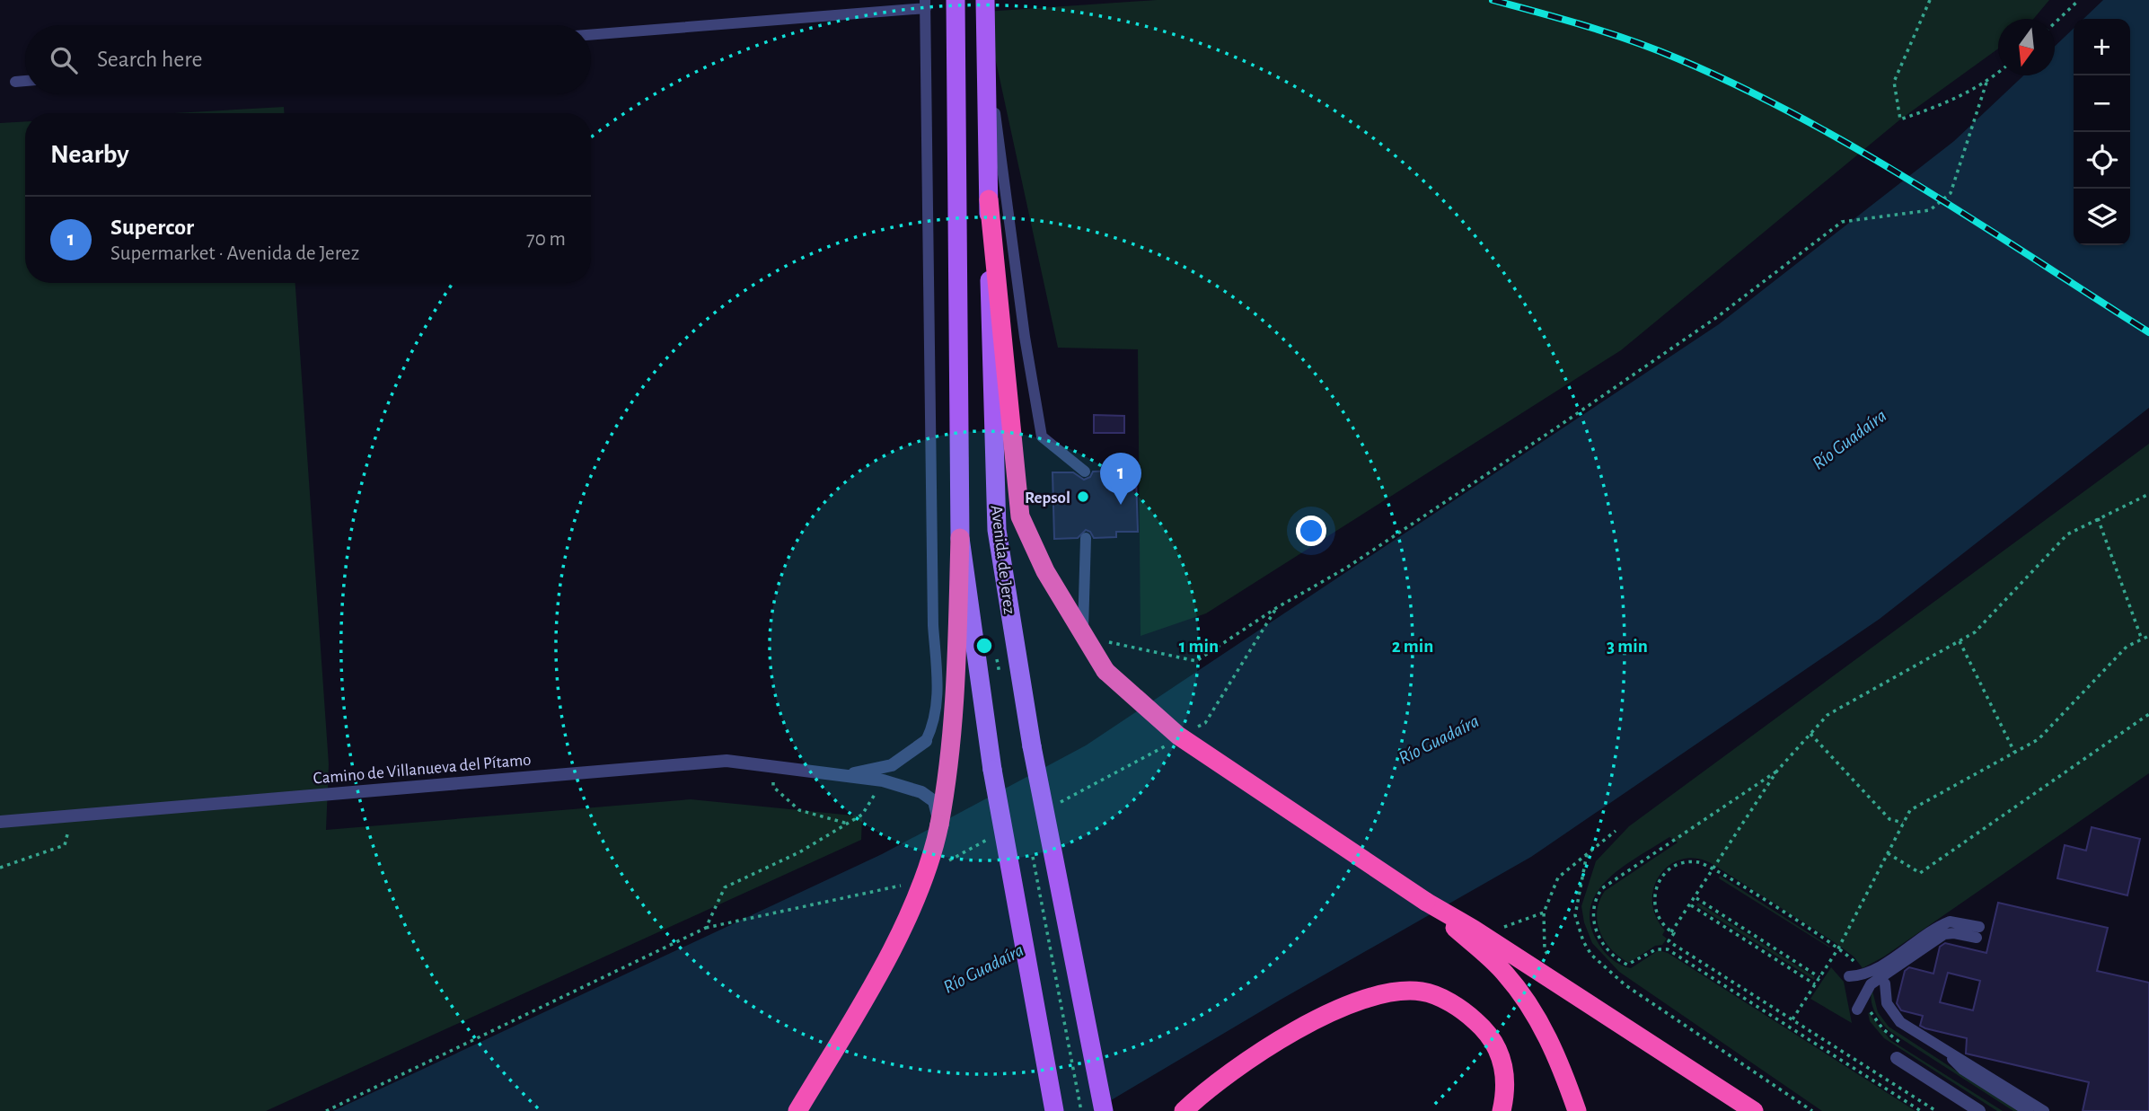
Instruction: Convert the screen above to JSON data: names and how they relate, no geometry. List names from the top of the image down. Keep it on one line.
{"streets":{"main road":["Avenida de Jerez"],"street":["Camino de Villanueva del Pítamo"]},"water":["Río Guadaíra"],"places":["Repsol"],"north":"bottom","page":{"map_buttons":["+","−"],"search":"Search here","heading":"Nearby","list":[{"mark":"1","name":"Supercor","note":"Supermarket · Avenida de Jerez","value":"70 m"}],"pins":"1"},"rings":["1 min","2 min","3 min"]}
